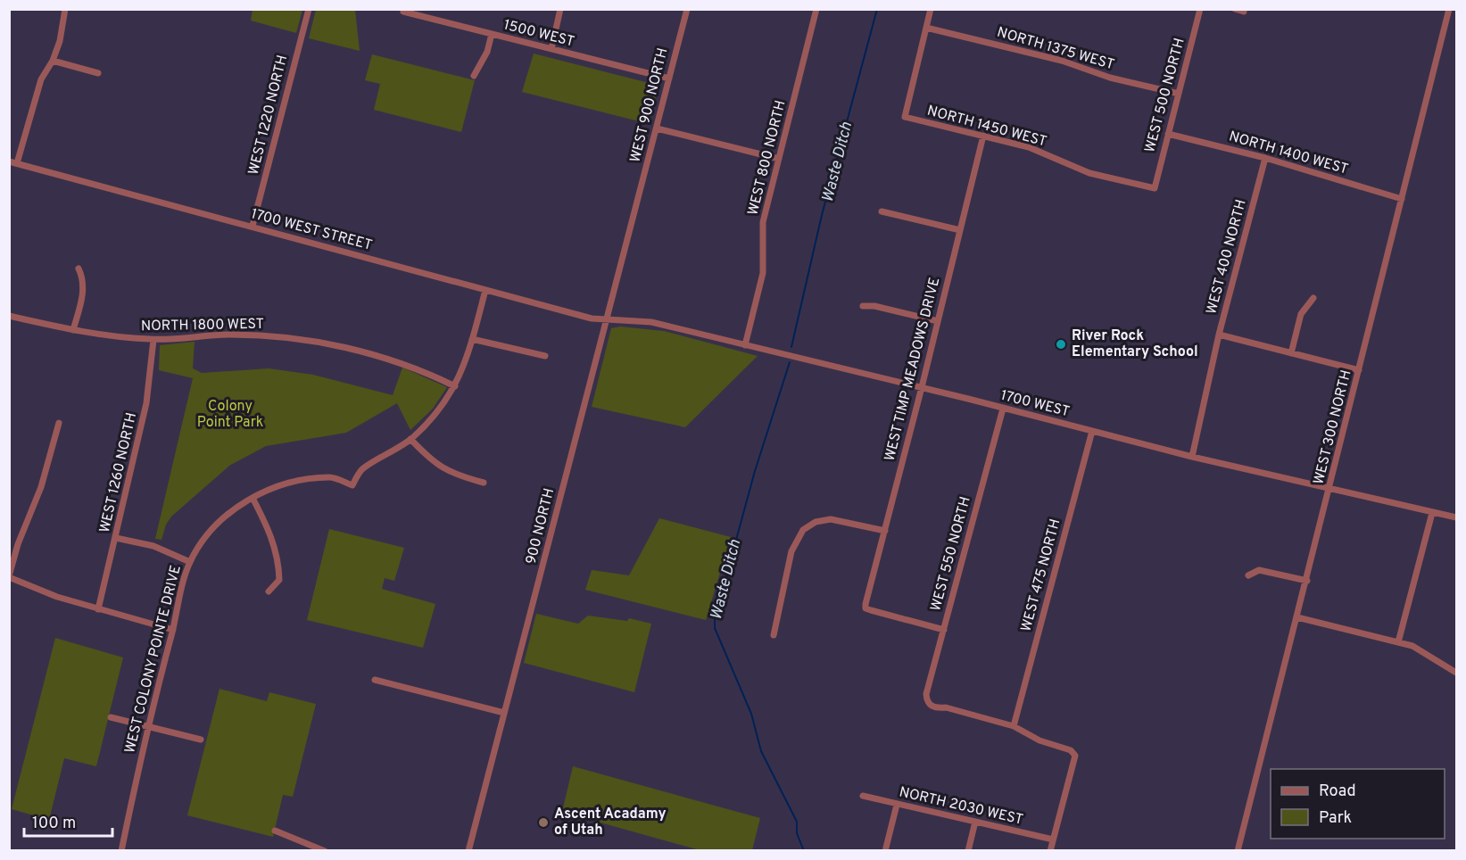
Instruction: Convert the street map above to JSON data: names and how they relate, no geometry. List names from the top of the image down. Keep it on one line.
{"streets":{"street":["1500 WEST","NORTH 1375 WEST","WEST 500 NORTH","WEST 900 NORTH","WEST 1220 NORTH","NORTH 1450 WEST","NORTH 1400 WEST","WEST 800 NORTH","1700 WEST STREET","WEST 400 NORTH","NORTH 1800 WEST","WEST TIMP MEADOWS DRIVE","1700 WEST","WEST 300 NORTH","WEST 1260 NORTH","900 NORTH","WEST 550 NORTH","WEST 475 NORTH","WEST COLONY POINTE DRIVE","NORTH 2030 WEST"]},"crossings":[["1500 WEST","WEST 900 NORTH"],["NORTH 1375 WEST","WEST 500 NORTH"],["NORTH 1375 WEST","NORTH 1450 WEST"],["WEST 500 NORTH","NORTH 1450 WEST"],["WEST 500 NORTH","NORTH 1400 WEST"],["WEST 900 NORTH","900 NORTH"],["WEST 1220 NORTH","1700 WEST STREET"],["NORTH 1450 WEST","WEST TIMP MEADOWS DRIVE"],["NORTH 1400 WEST","WEST 400 NORTH"],["NORTH 1400 WEST","WEST 300 NORTH"],["WEST 800 NORTH","1700 WEST"],["1700 WEST STREET","1700 WEST"],["1700 WEST STREET","900 NORTH"],["1700 WEST STREET","WEST COLONY POINTE DRIVE"],["WEST 400 NORTH","1700 WEST"],["NORTH 1800 WEST","WEST 1260 NORTH"],["NORTH 1800 WEST","WEST COLONY POINTE DRIVE"],["WEST TIMP MEADOWS DRIVE","1700 WEST"],["WEST TIMP MEADOWS DRIVE","WEST 550 NORTH"],["1700 WEST","WEST 300 NORTH"],["1700 WEST","900 NORTH"],["1700 WEST","WEST 550 NORTH"],["1700 WEST","WEST 475 NORTH"],["WEST 550 NORTH","WEST 475 NORTH"]],"water":["Waste Ditch"],"parks":["Colony Point Park"],"places":["River Rock Elementary School","Ascent Acadamy of Utah"],"legend":["Road","Park"],"scale_bar":"100 m"}
